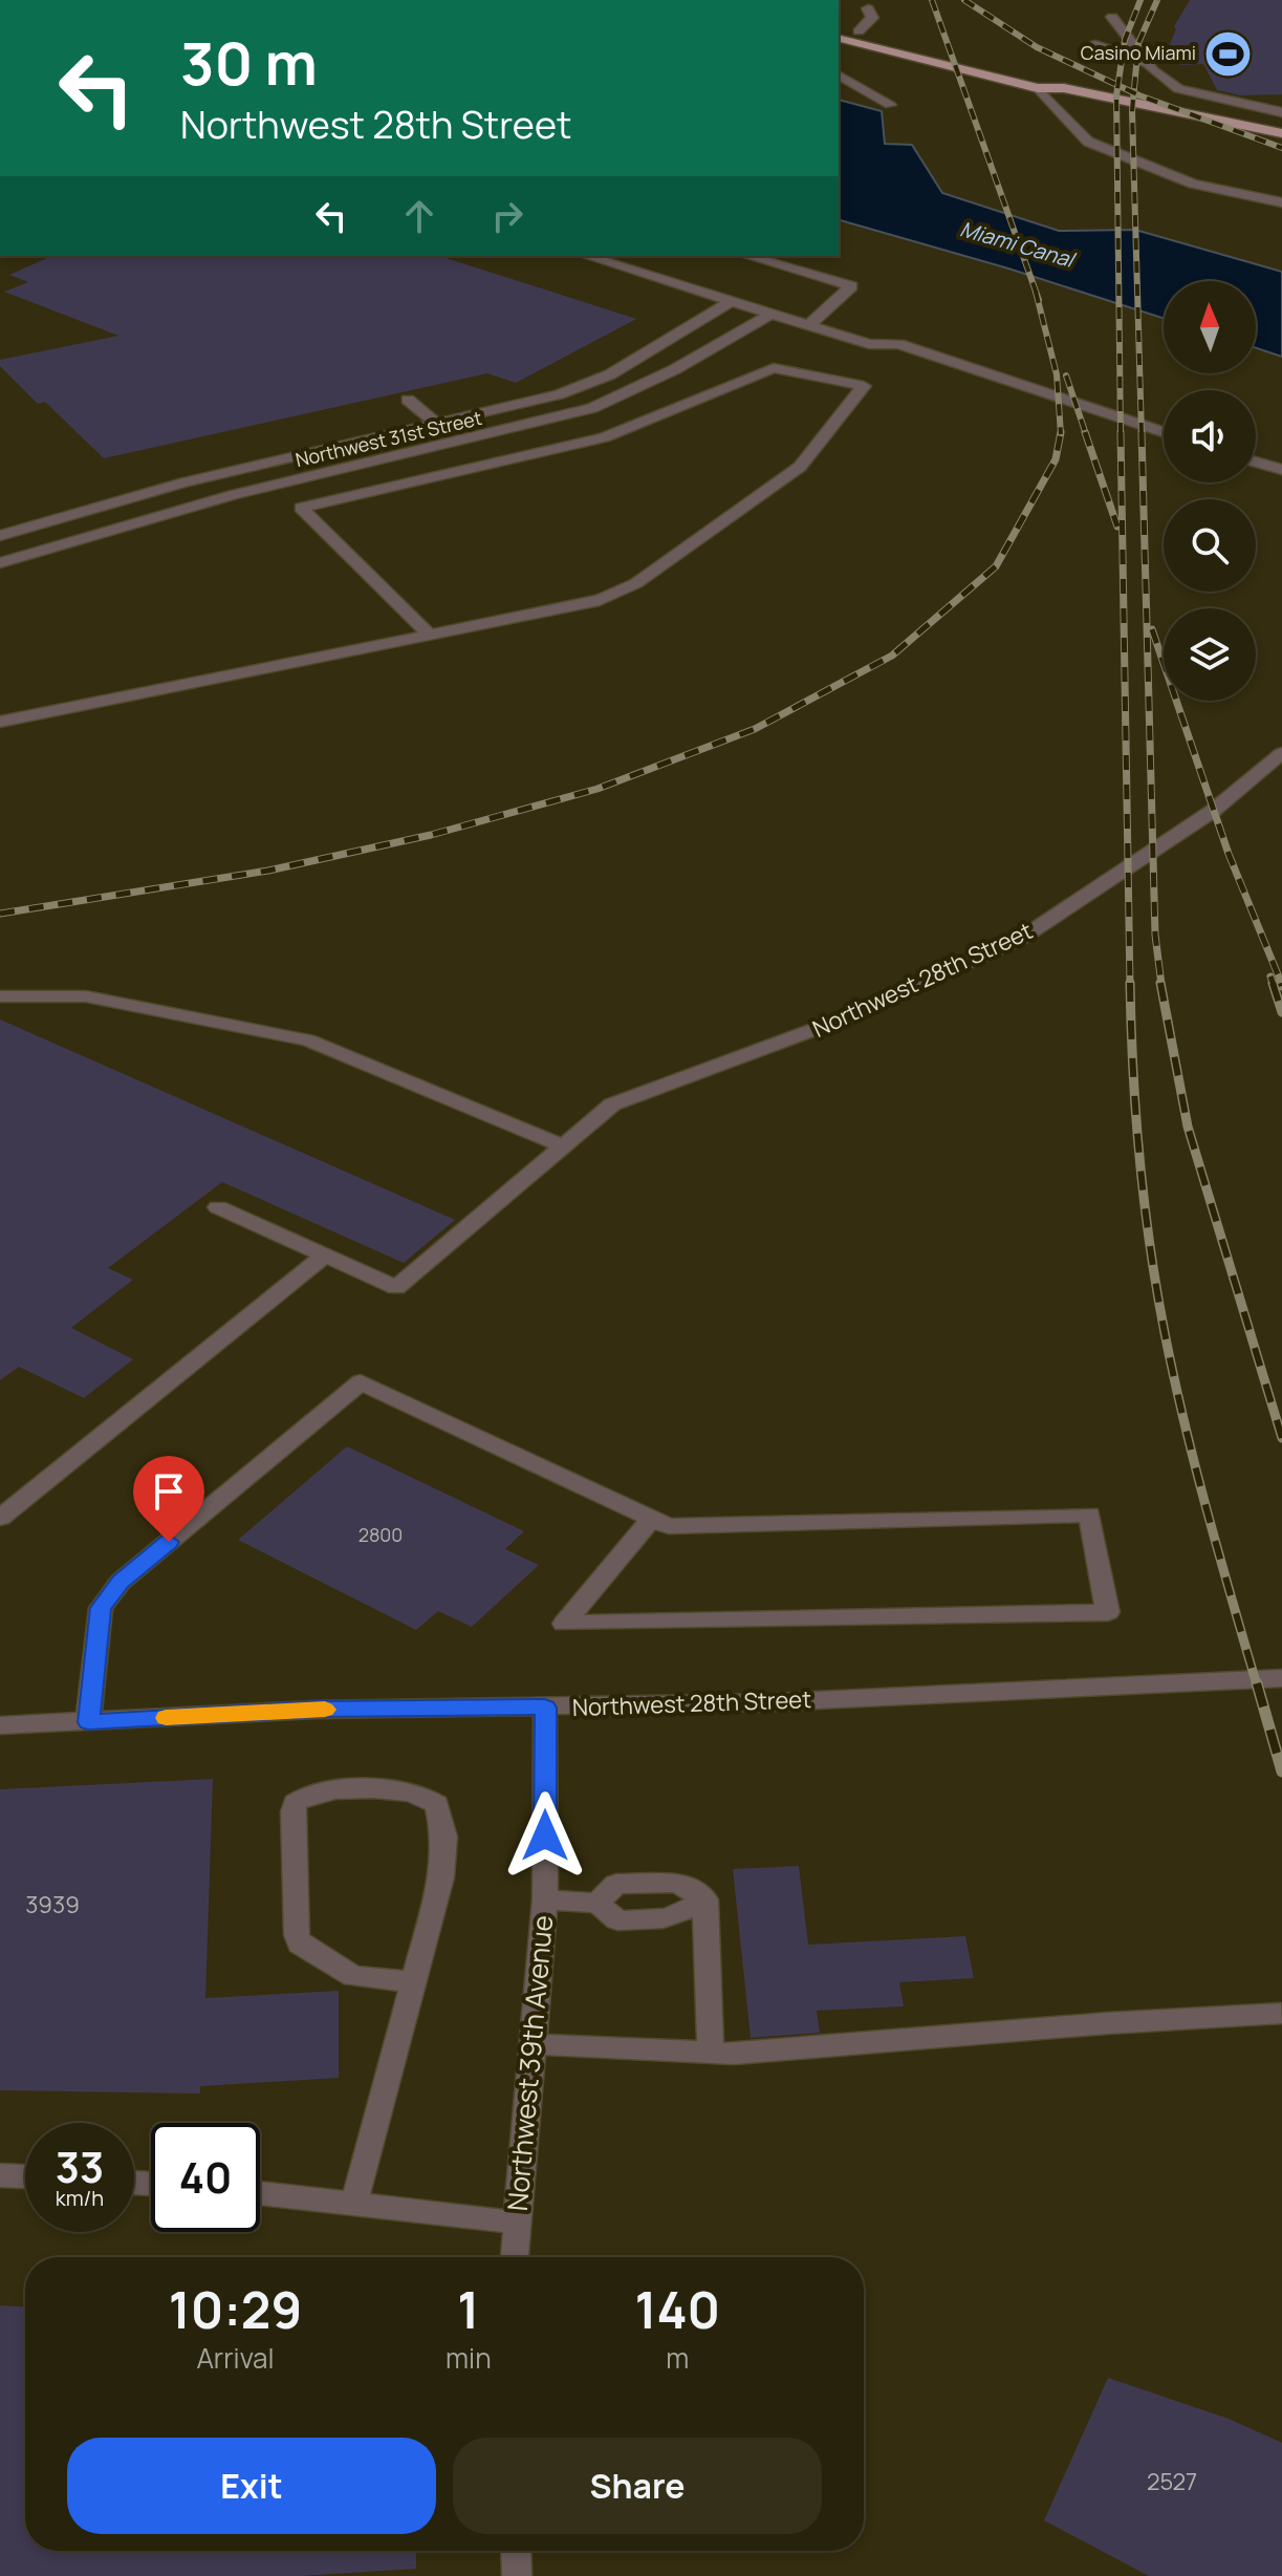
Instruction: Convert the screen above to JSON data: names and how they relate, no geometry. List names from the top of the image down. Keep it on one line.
{"streets":{"street":["Northwest 31st Street","Northwest 28th Street","Northwest 39th Avenue"]},"crossings":[["Northwest 28th Street","Northwest 39th Avenue"]],"water":["Miami Canal"],"places":{"sports":["Casino Miami"]},"house_numbers":["2800","3939","2527"],"north":"top","page":{"turn":["30 m","Northwest 28th Street"],"speed":"33 km/h","limit":"40","eta":["10:29","Arrival","1","min","140","m"],"buttons":["Exit","Share"]}}
